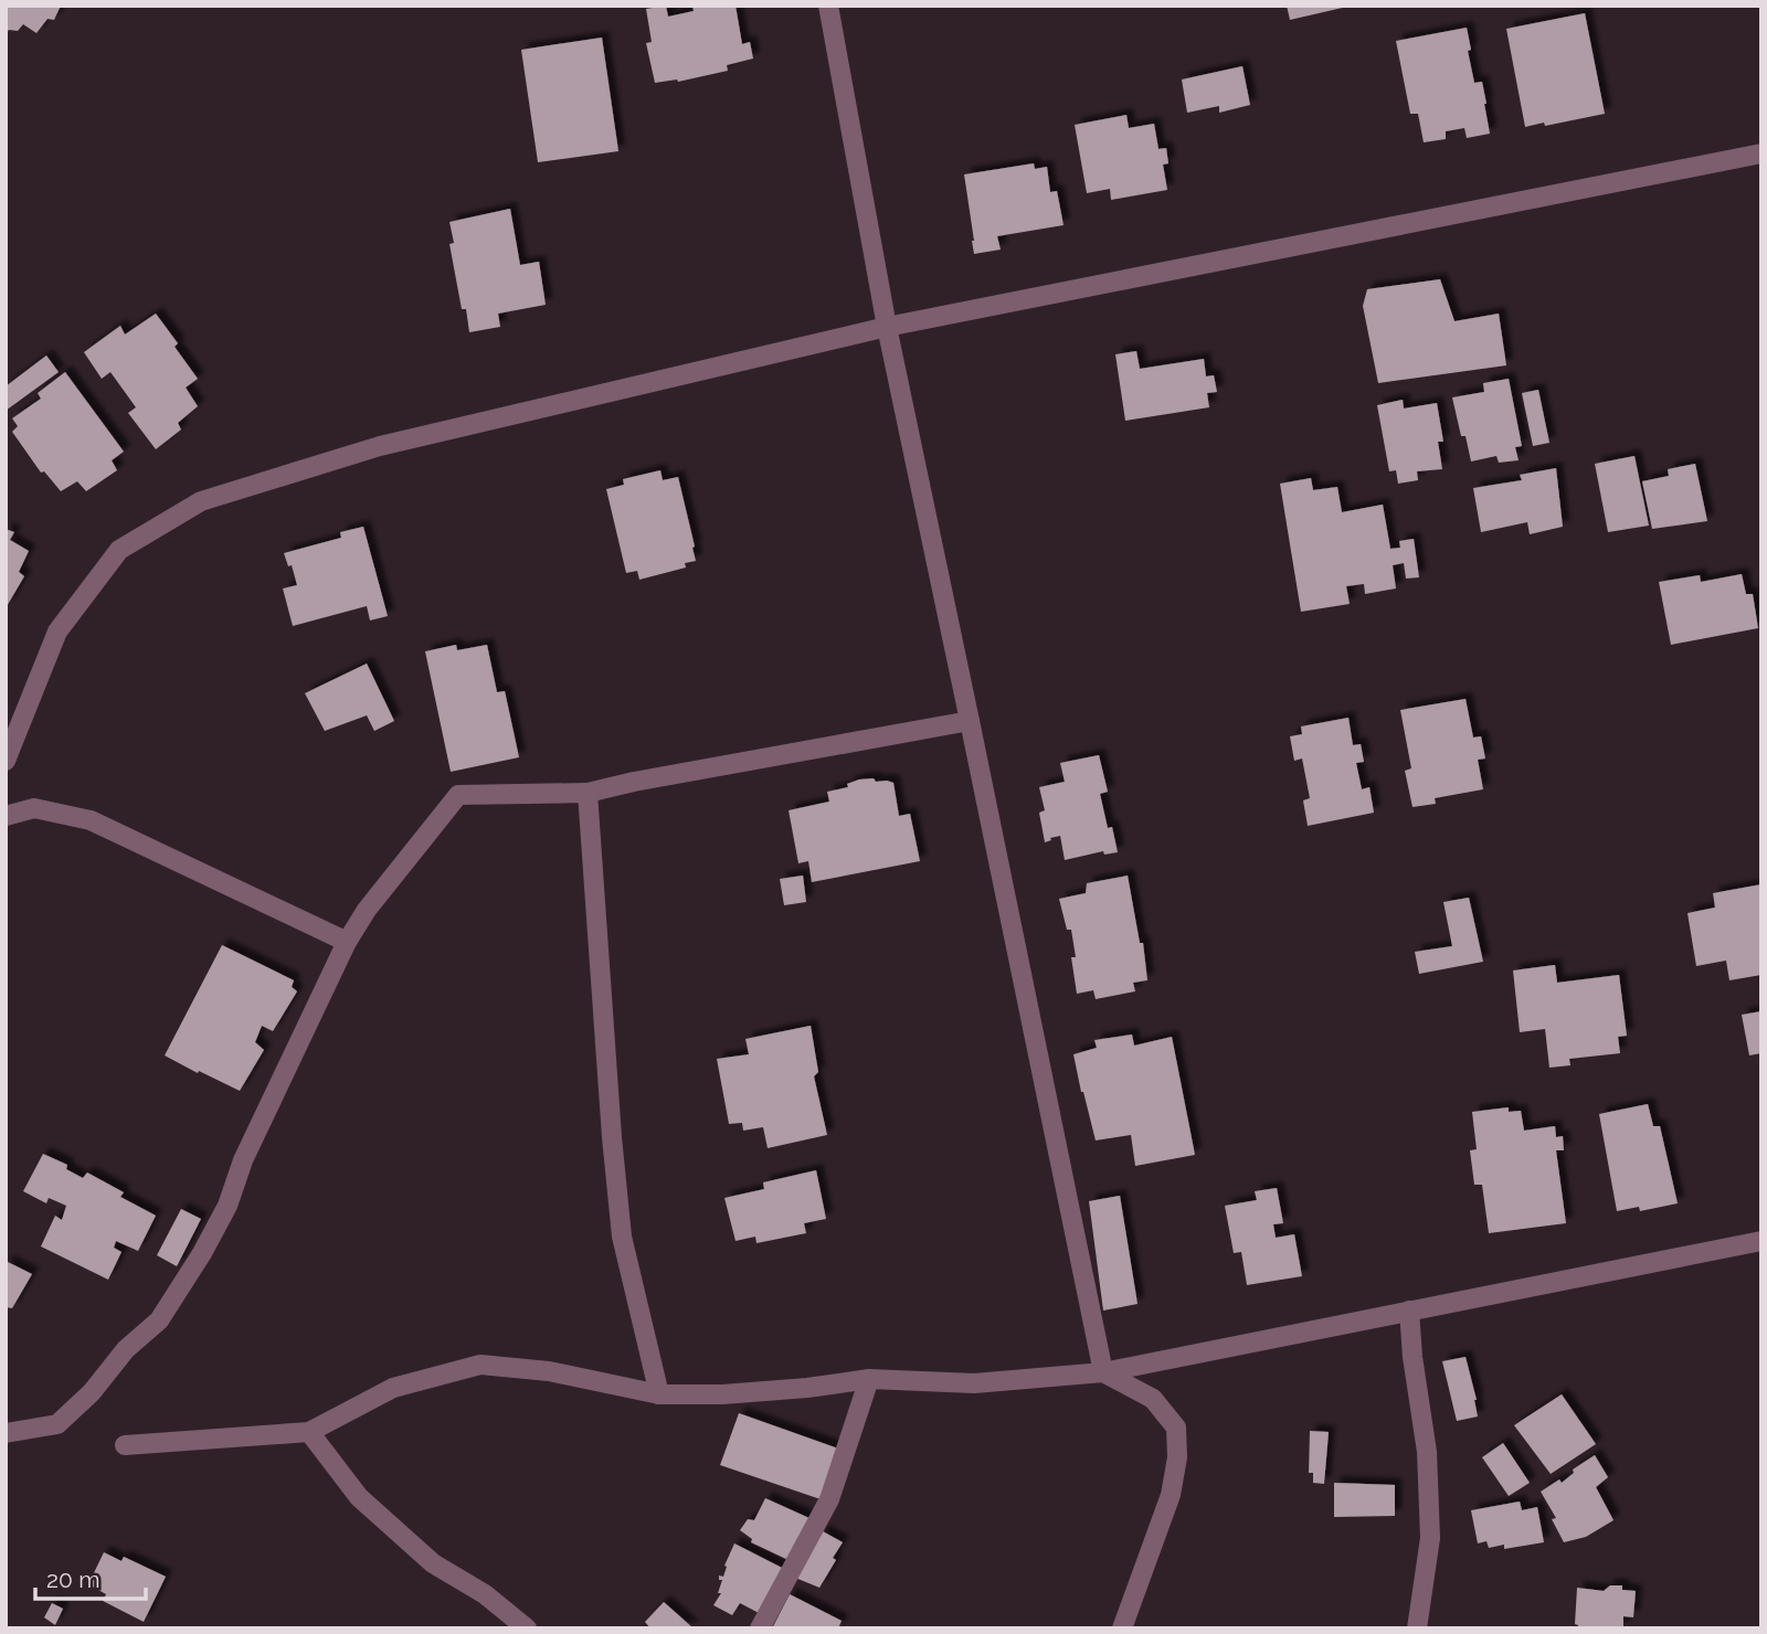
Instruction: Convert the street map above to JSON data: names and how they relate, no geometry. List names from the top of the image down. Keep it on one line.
{"scale_bar":"20 m"}
